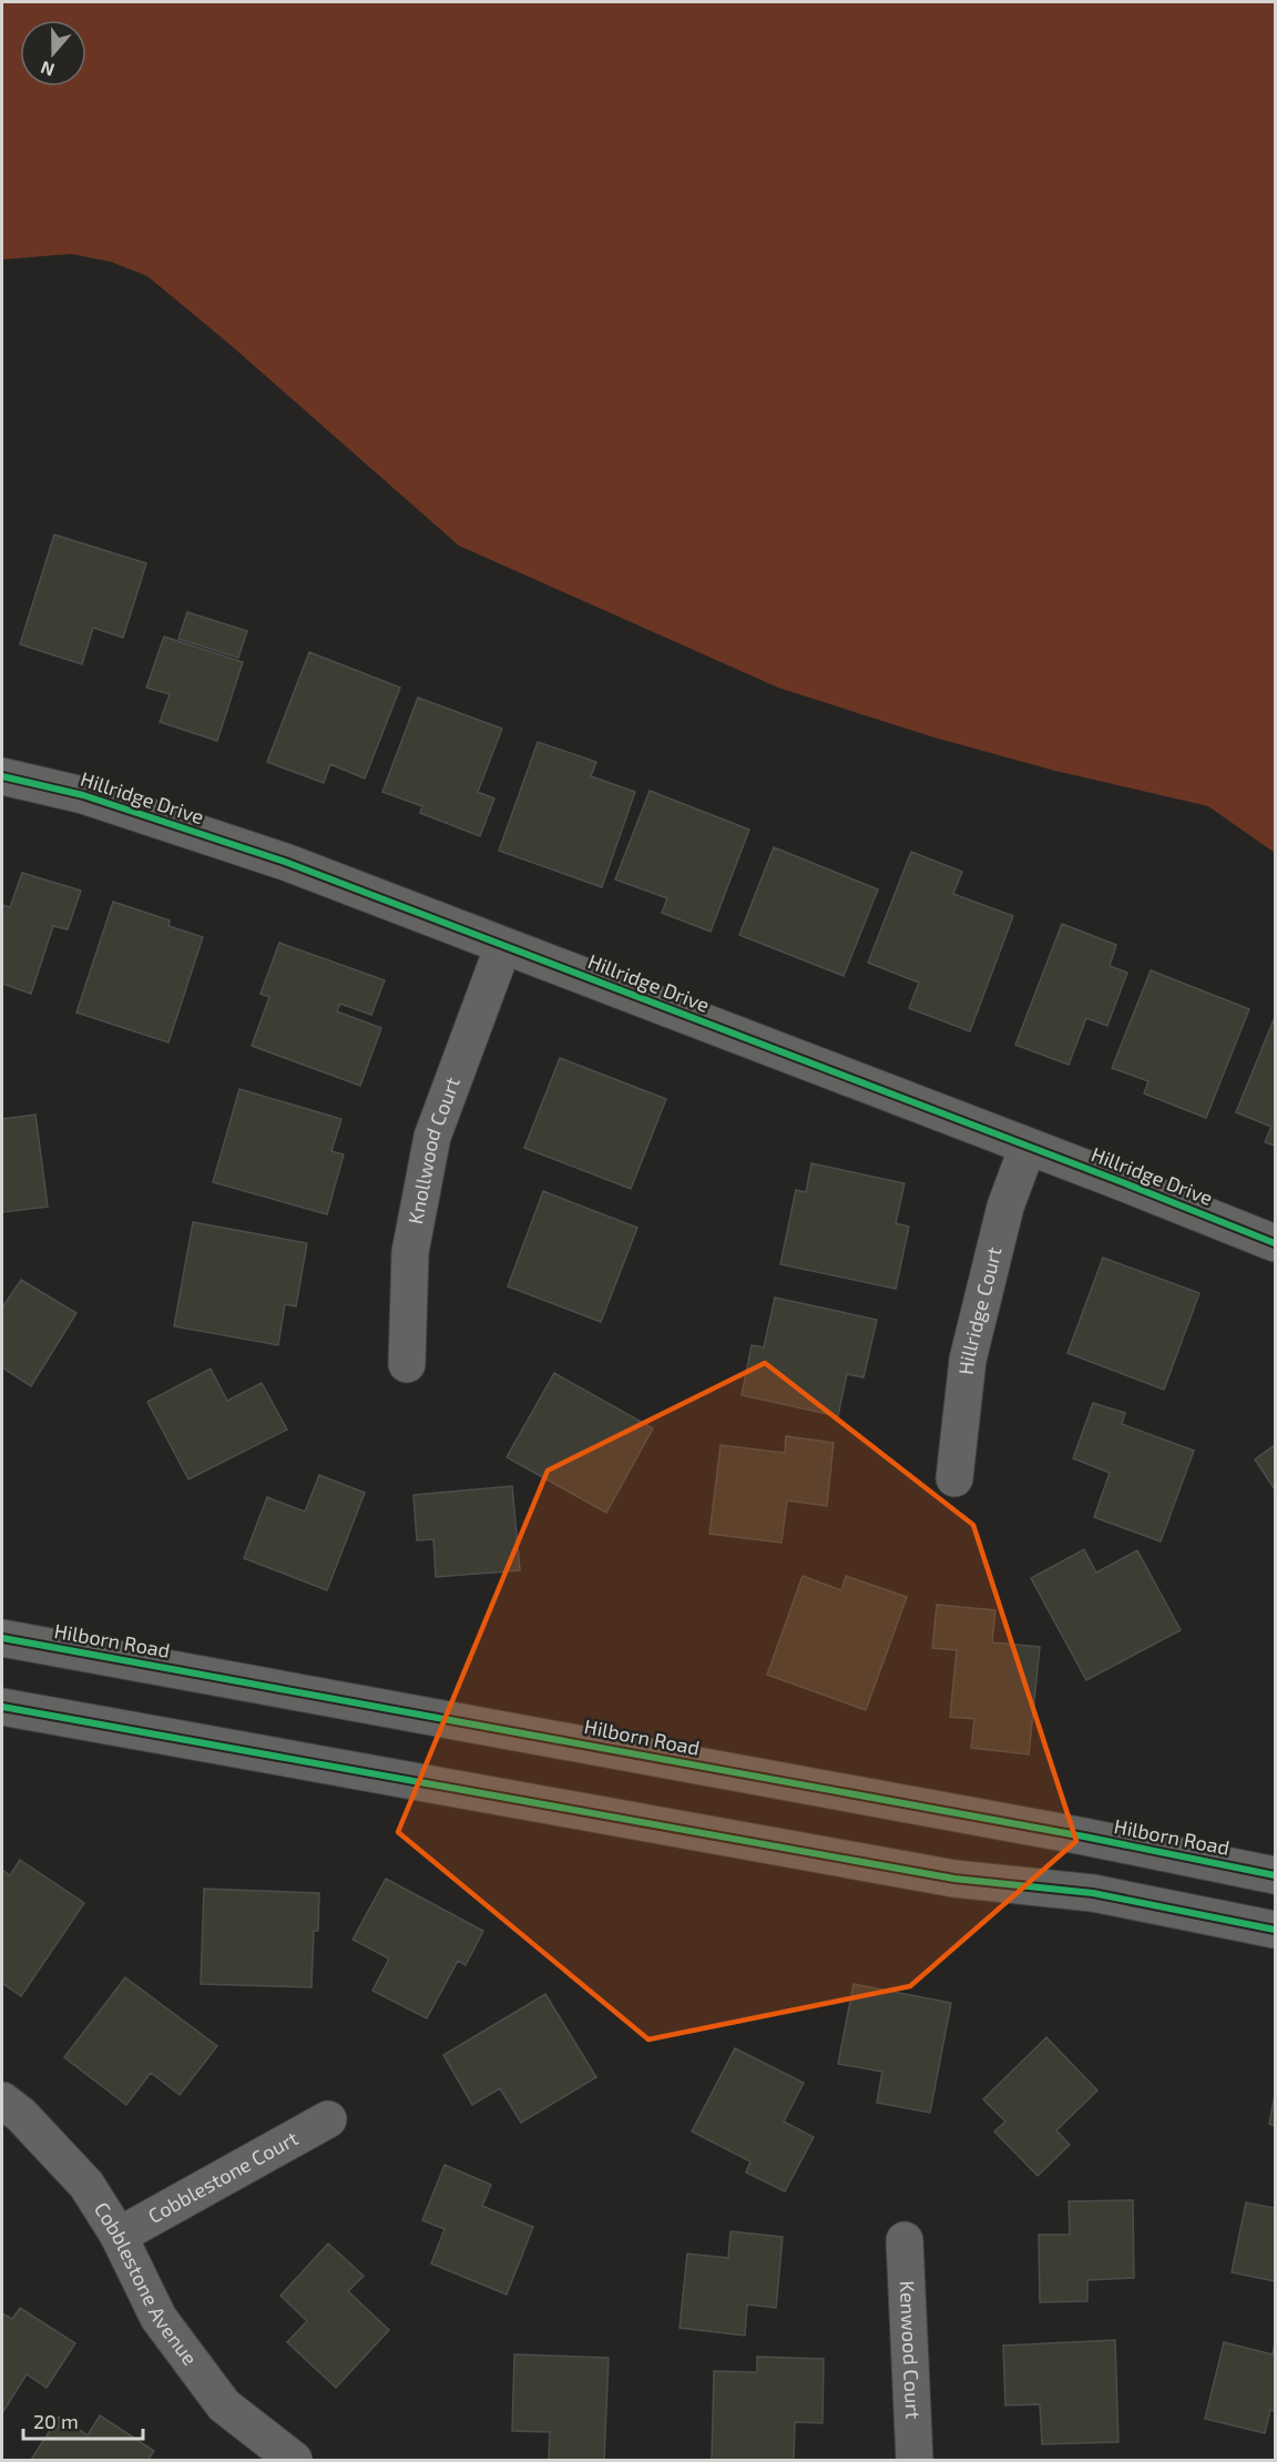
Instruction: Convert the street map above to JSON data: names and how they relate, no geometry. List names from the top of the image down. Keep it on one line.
{"streets":{"street":["Hillridge Drive","Knollwood Court","Hillridge Court","Hilborn Road","Cobblestone Court","Cobblestone Avenue","Kenwood Court"]},"crossings":[["Hillridge Drive","Knollwood Court"],["Hillridge Drive","Hillridge Court"],["Cobblestone Court","Cobblestone Avenue"]],"scale_bar":"20 m","north":"bottom"}
